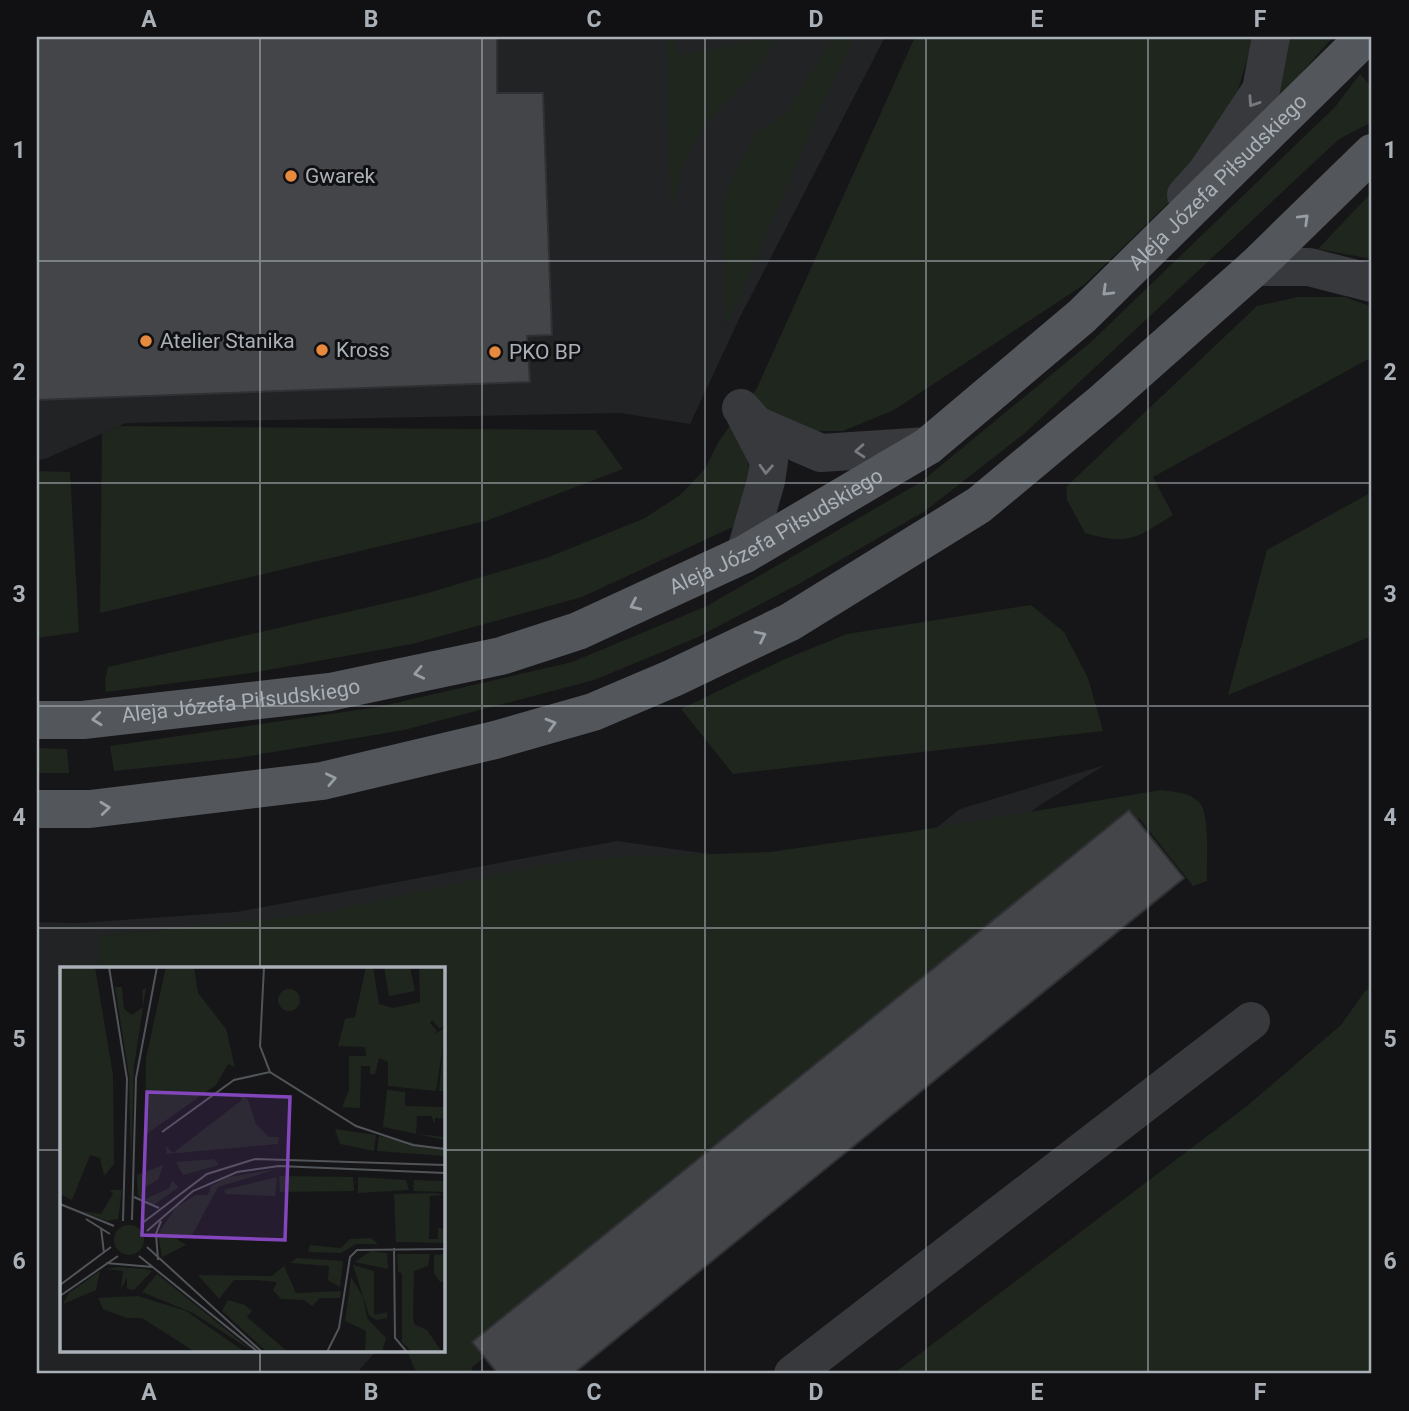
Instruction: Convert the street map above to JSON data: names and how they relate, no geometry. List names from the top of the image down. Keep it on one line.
{"streets":{"main road":["Aleja Józefa Piłsudskiego"]},"places":["Gwarek","Atelier Stanika","Kross","PKO BP"],"grid":{"columns":["A","B","C","D","E","F"],"rows":["1","2","3","4","5","6"]}}
